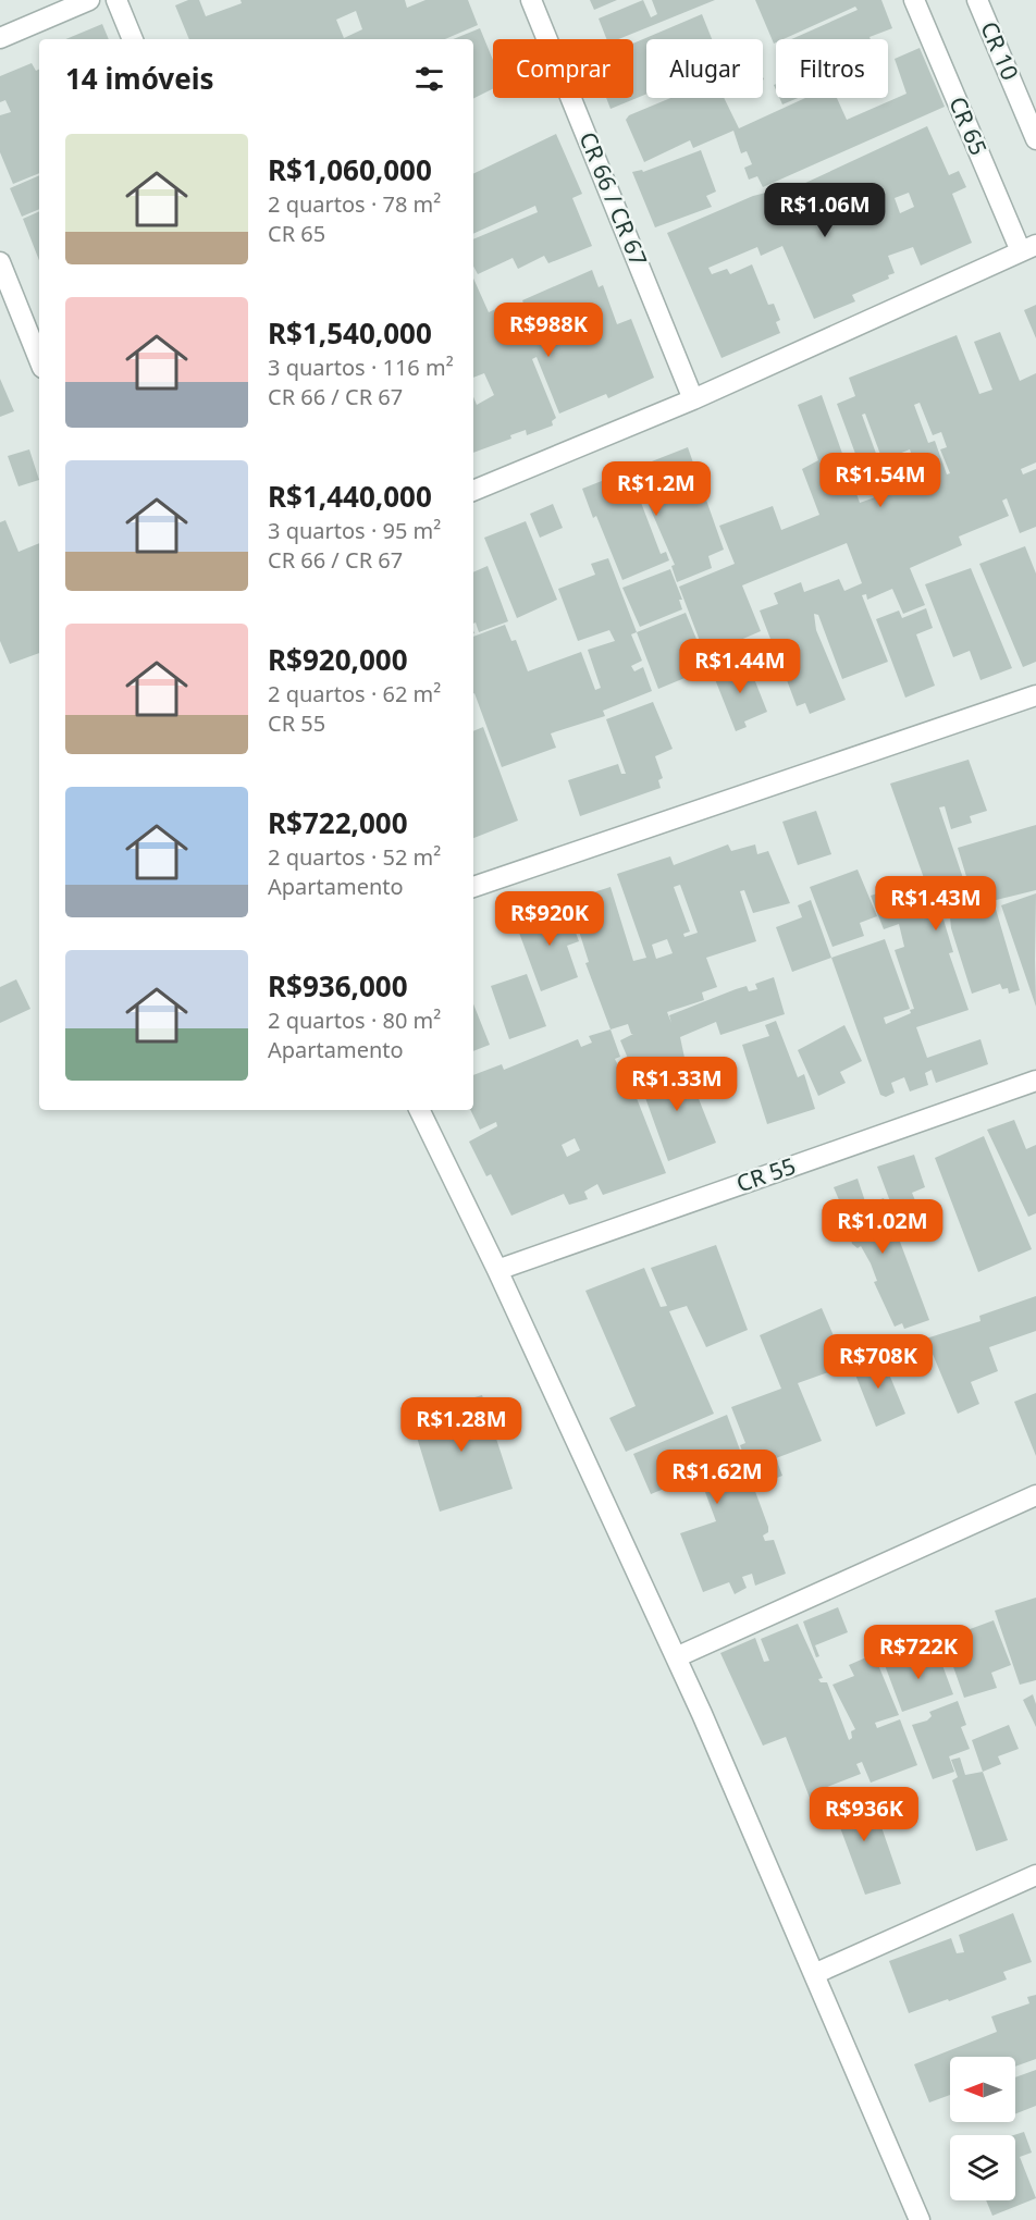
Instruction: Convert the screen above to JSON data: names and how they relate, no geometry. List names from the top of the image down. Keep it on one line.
{"streets":{"street":["CR 10","CR 65","CR 66 / CR 67","CR 55"]},"north":"left","page":{"chip":["Comprar","Alugar","Filtros"],"heading":"14 imóveis","list":[{"name":"R$1,060,000","note":"2 quartos · 78 m² · CR 65"},{"name":"R$1,540,000","note":"3 quartos · 116 m² · CR 66 / CR 67"},{"name":"R$1,440,000","note":"3 quartos · 95 m² · CR 66 / CR 67"},{"name":"R$920,000","note":"2 quartos · 62 m² · CR 55"},{"name":"R$722,000","note":"2 quartos · 52 m² · Apartamento"},{"name":"R$936,000","note":"2 quartos · 80 m² · Apartamento"}],"price":["R$1.06M","R$988K","R$1.54M","R$1.2M","R$1.44M","R$1.43M","R$920K","R$1.33M","R$1.02M","R$708K","R$1.28M","R$1.62M","R$722K","R$936K"]}}
